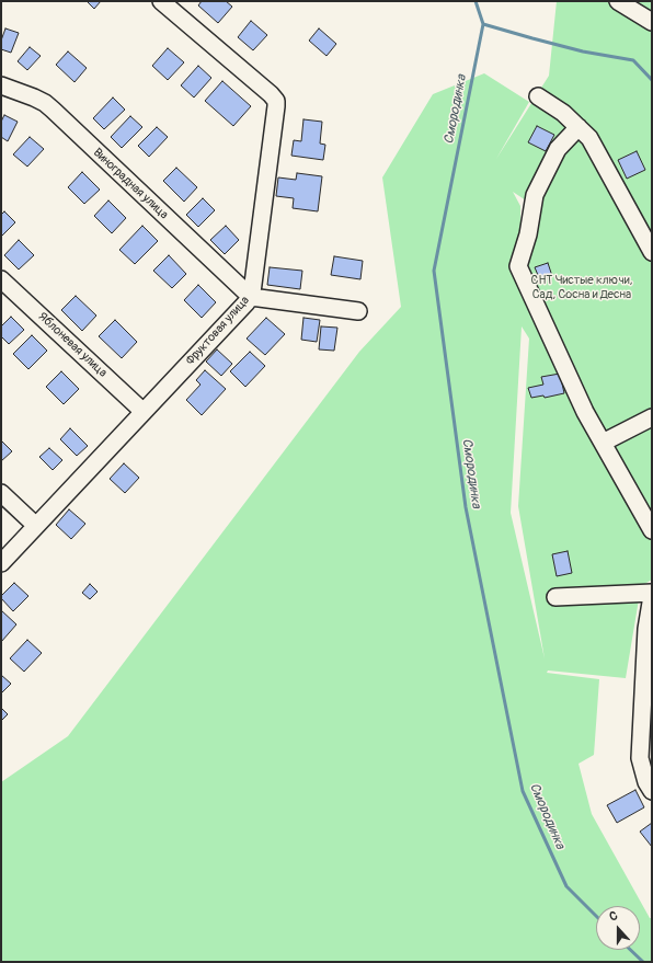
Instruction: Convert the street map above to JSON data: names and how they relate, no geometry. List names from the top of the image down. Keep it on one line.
{"streets":{"street":["Виноградная улица","Фруктовая улица","Яблоневая улица"]},"crossings":[["Виноградная улица","Фруктовая улица"],["Фруктовая улица","Яблоневая улица"]],"water":["Смородинка"],"parks":["СНТ Чистые ключи, Сад, Сосна и Десна"],"north":"top"}
